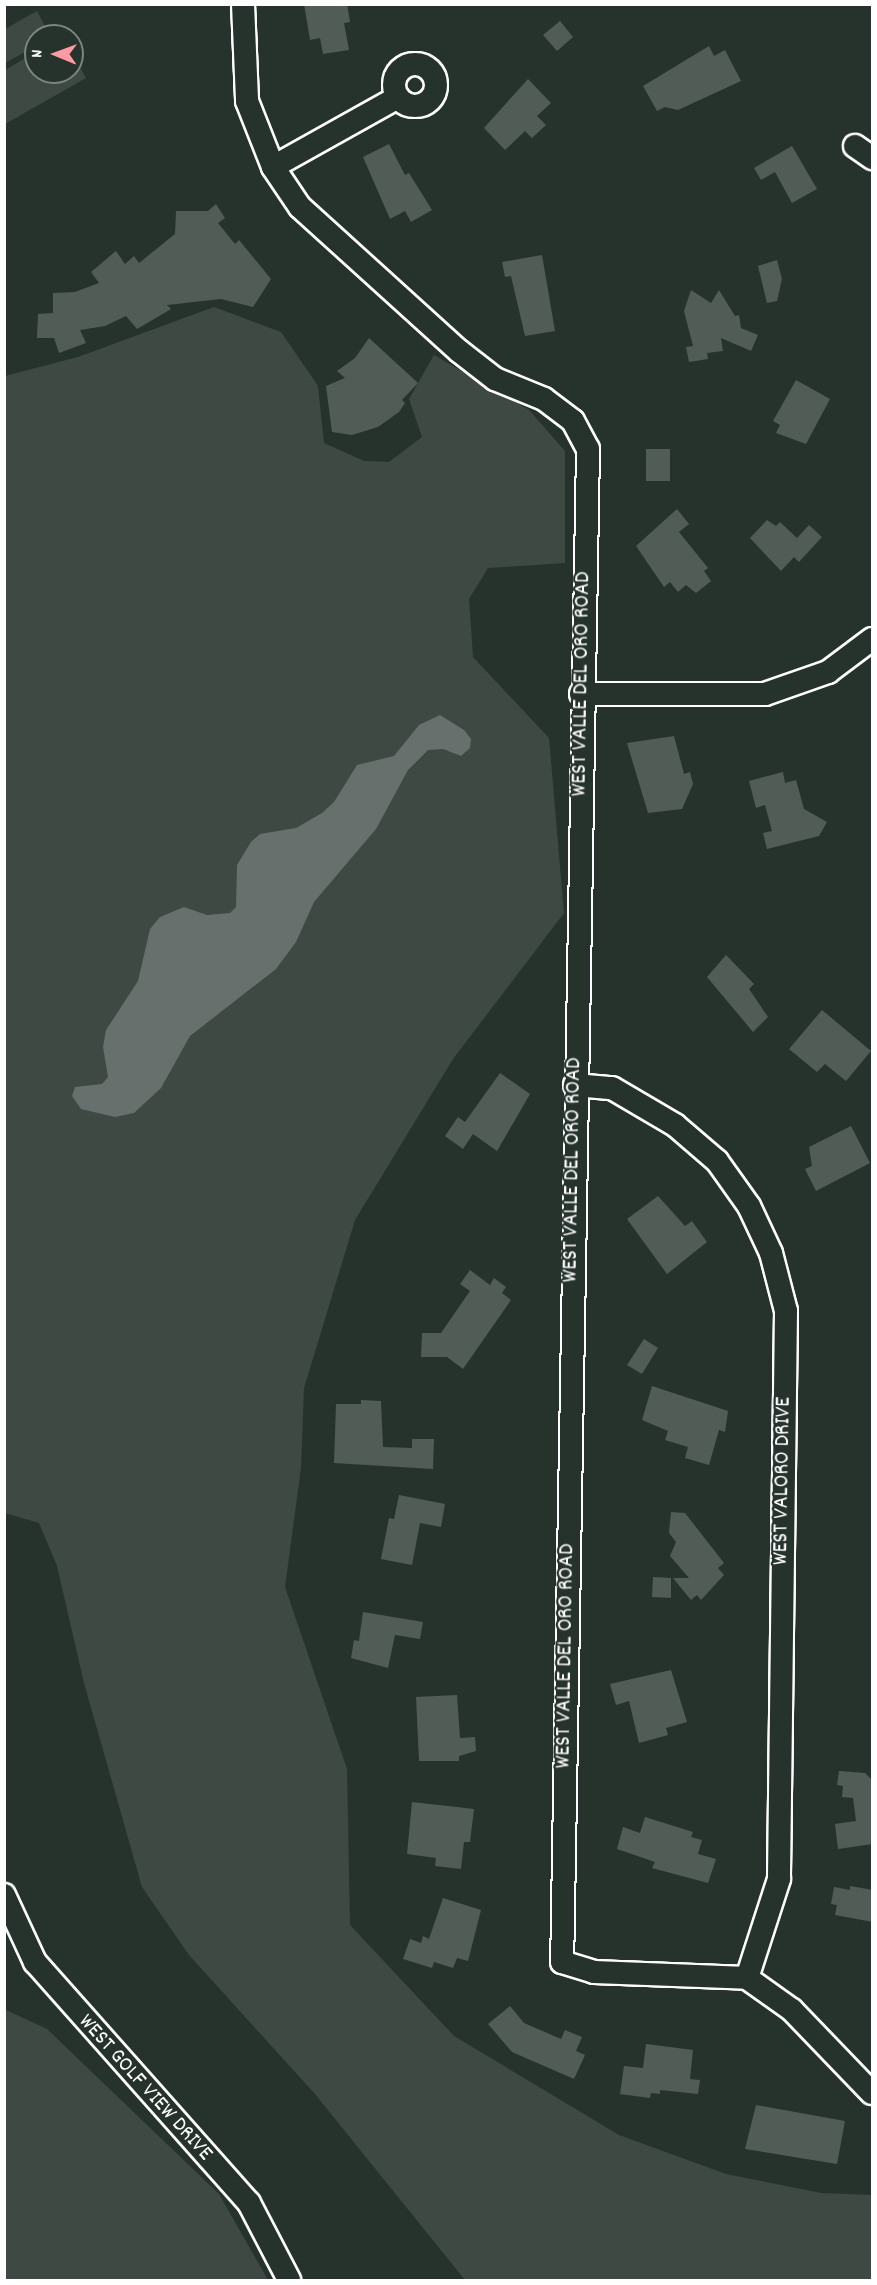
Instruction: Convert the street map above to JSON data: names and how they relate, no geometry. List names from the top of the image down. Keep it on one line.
{"streets":{"street":["WEST VALLE DEL ORO ROAD","WEST VALORO DRIVE","WEST GOLF VIEW DRIVE"]},"crossings":[["WEST VALLE DEL ORO ROAD","WEST VALORO DRIVE"]],"north":"left"}
